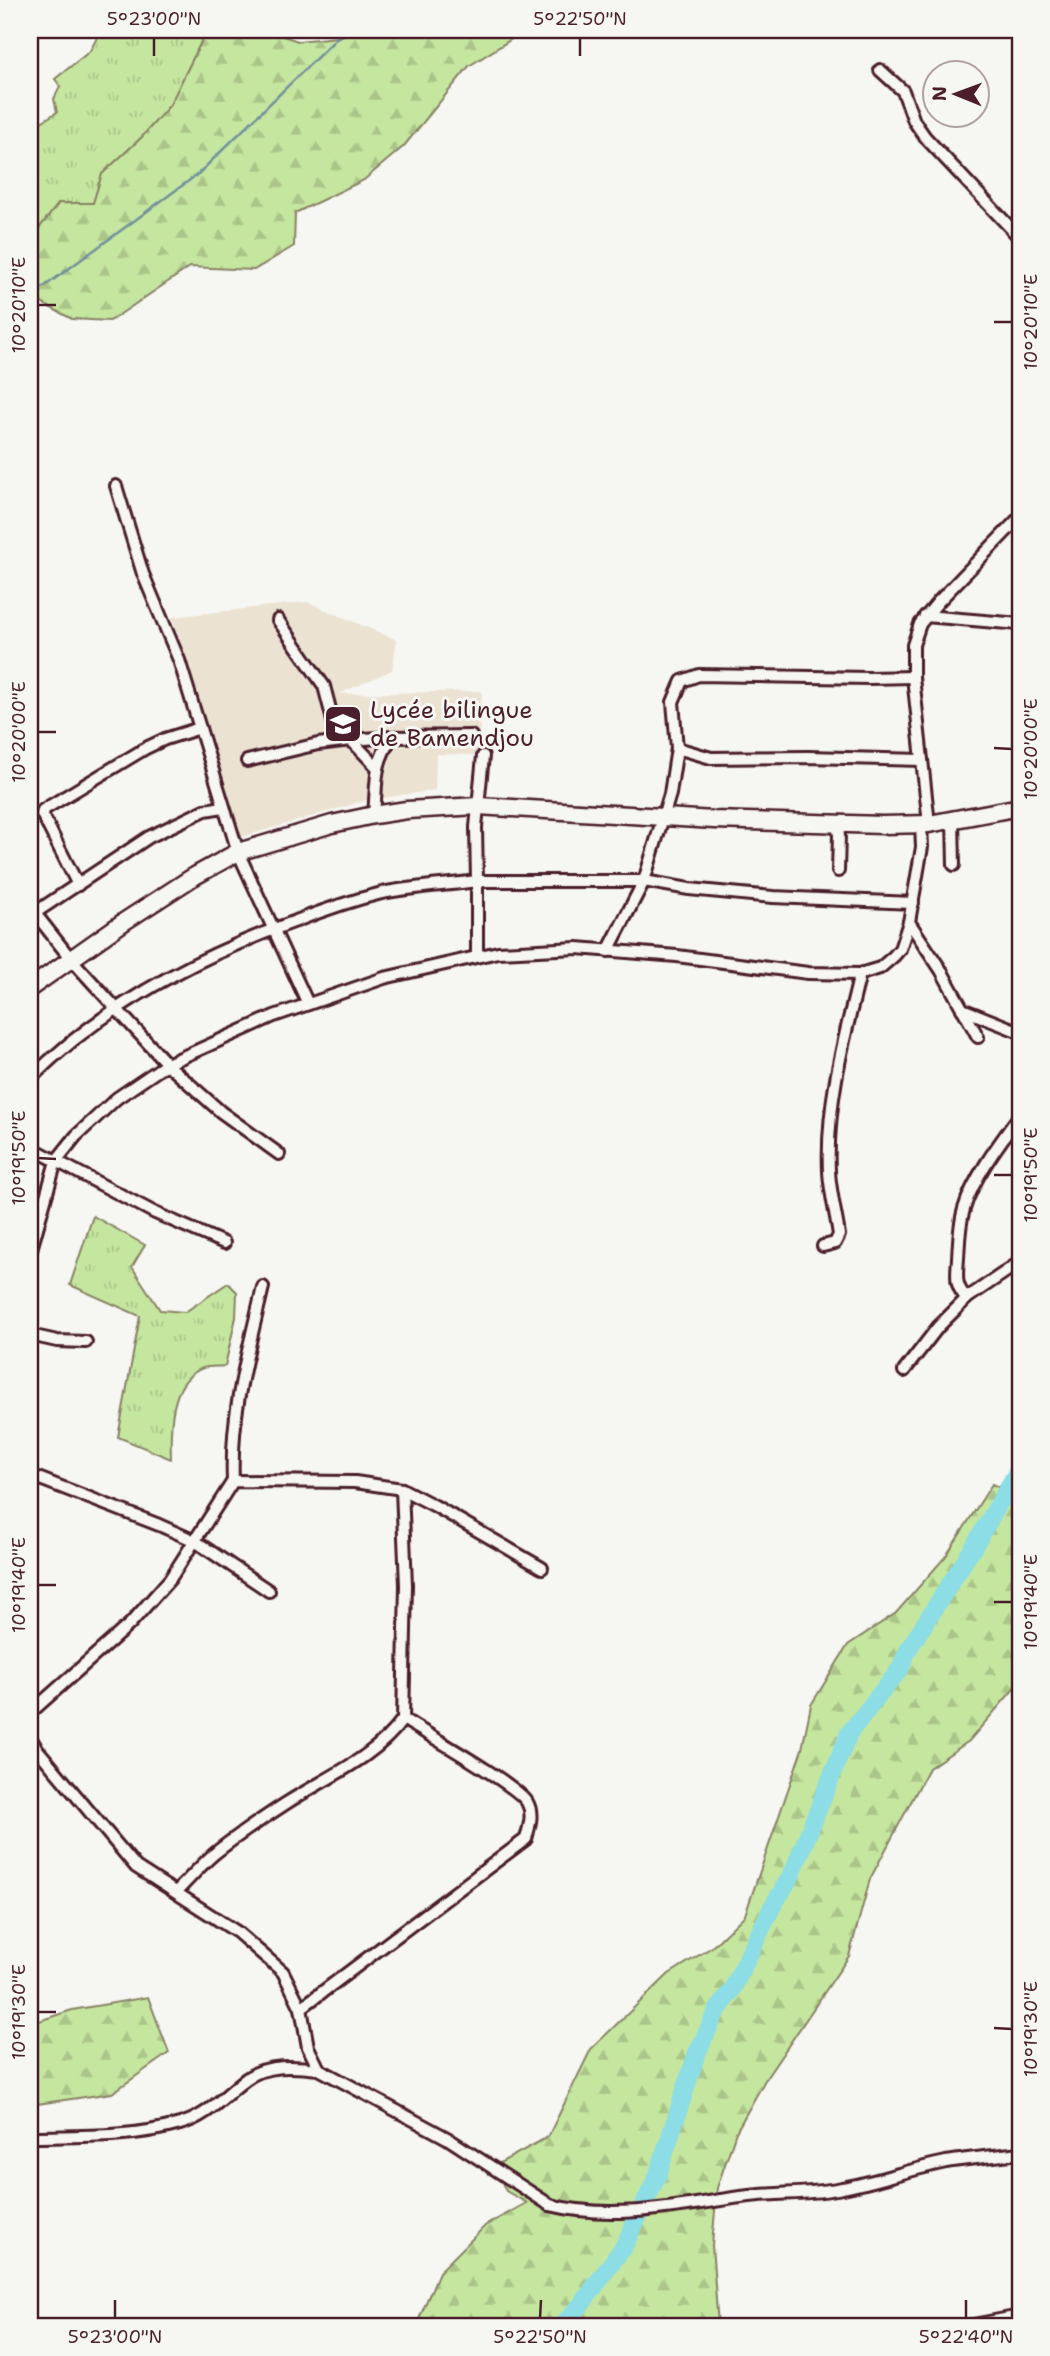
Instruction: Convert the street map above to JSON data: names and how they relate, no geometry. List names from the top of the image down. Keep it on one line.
{"places":{"school or university":["Lycée bilingue de Bamendjou"]},"north":"left","coordinates":["5°23'00\"N","5°22'50\"N","10°20'10\"E","10°20'00\"E","10°19'50\"E","10°19'40\"E","10°19'30\"E","5°22'40\"N"]}
